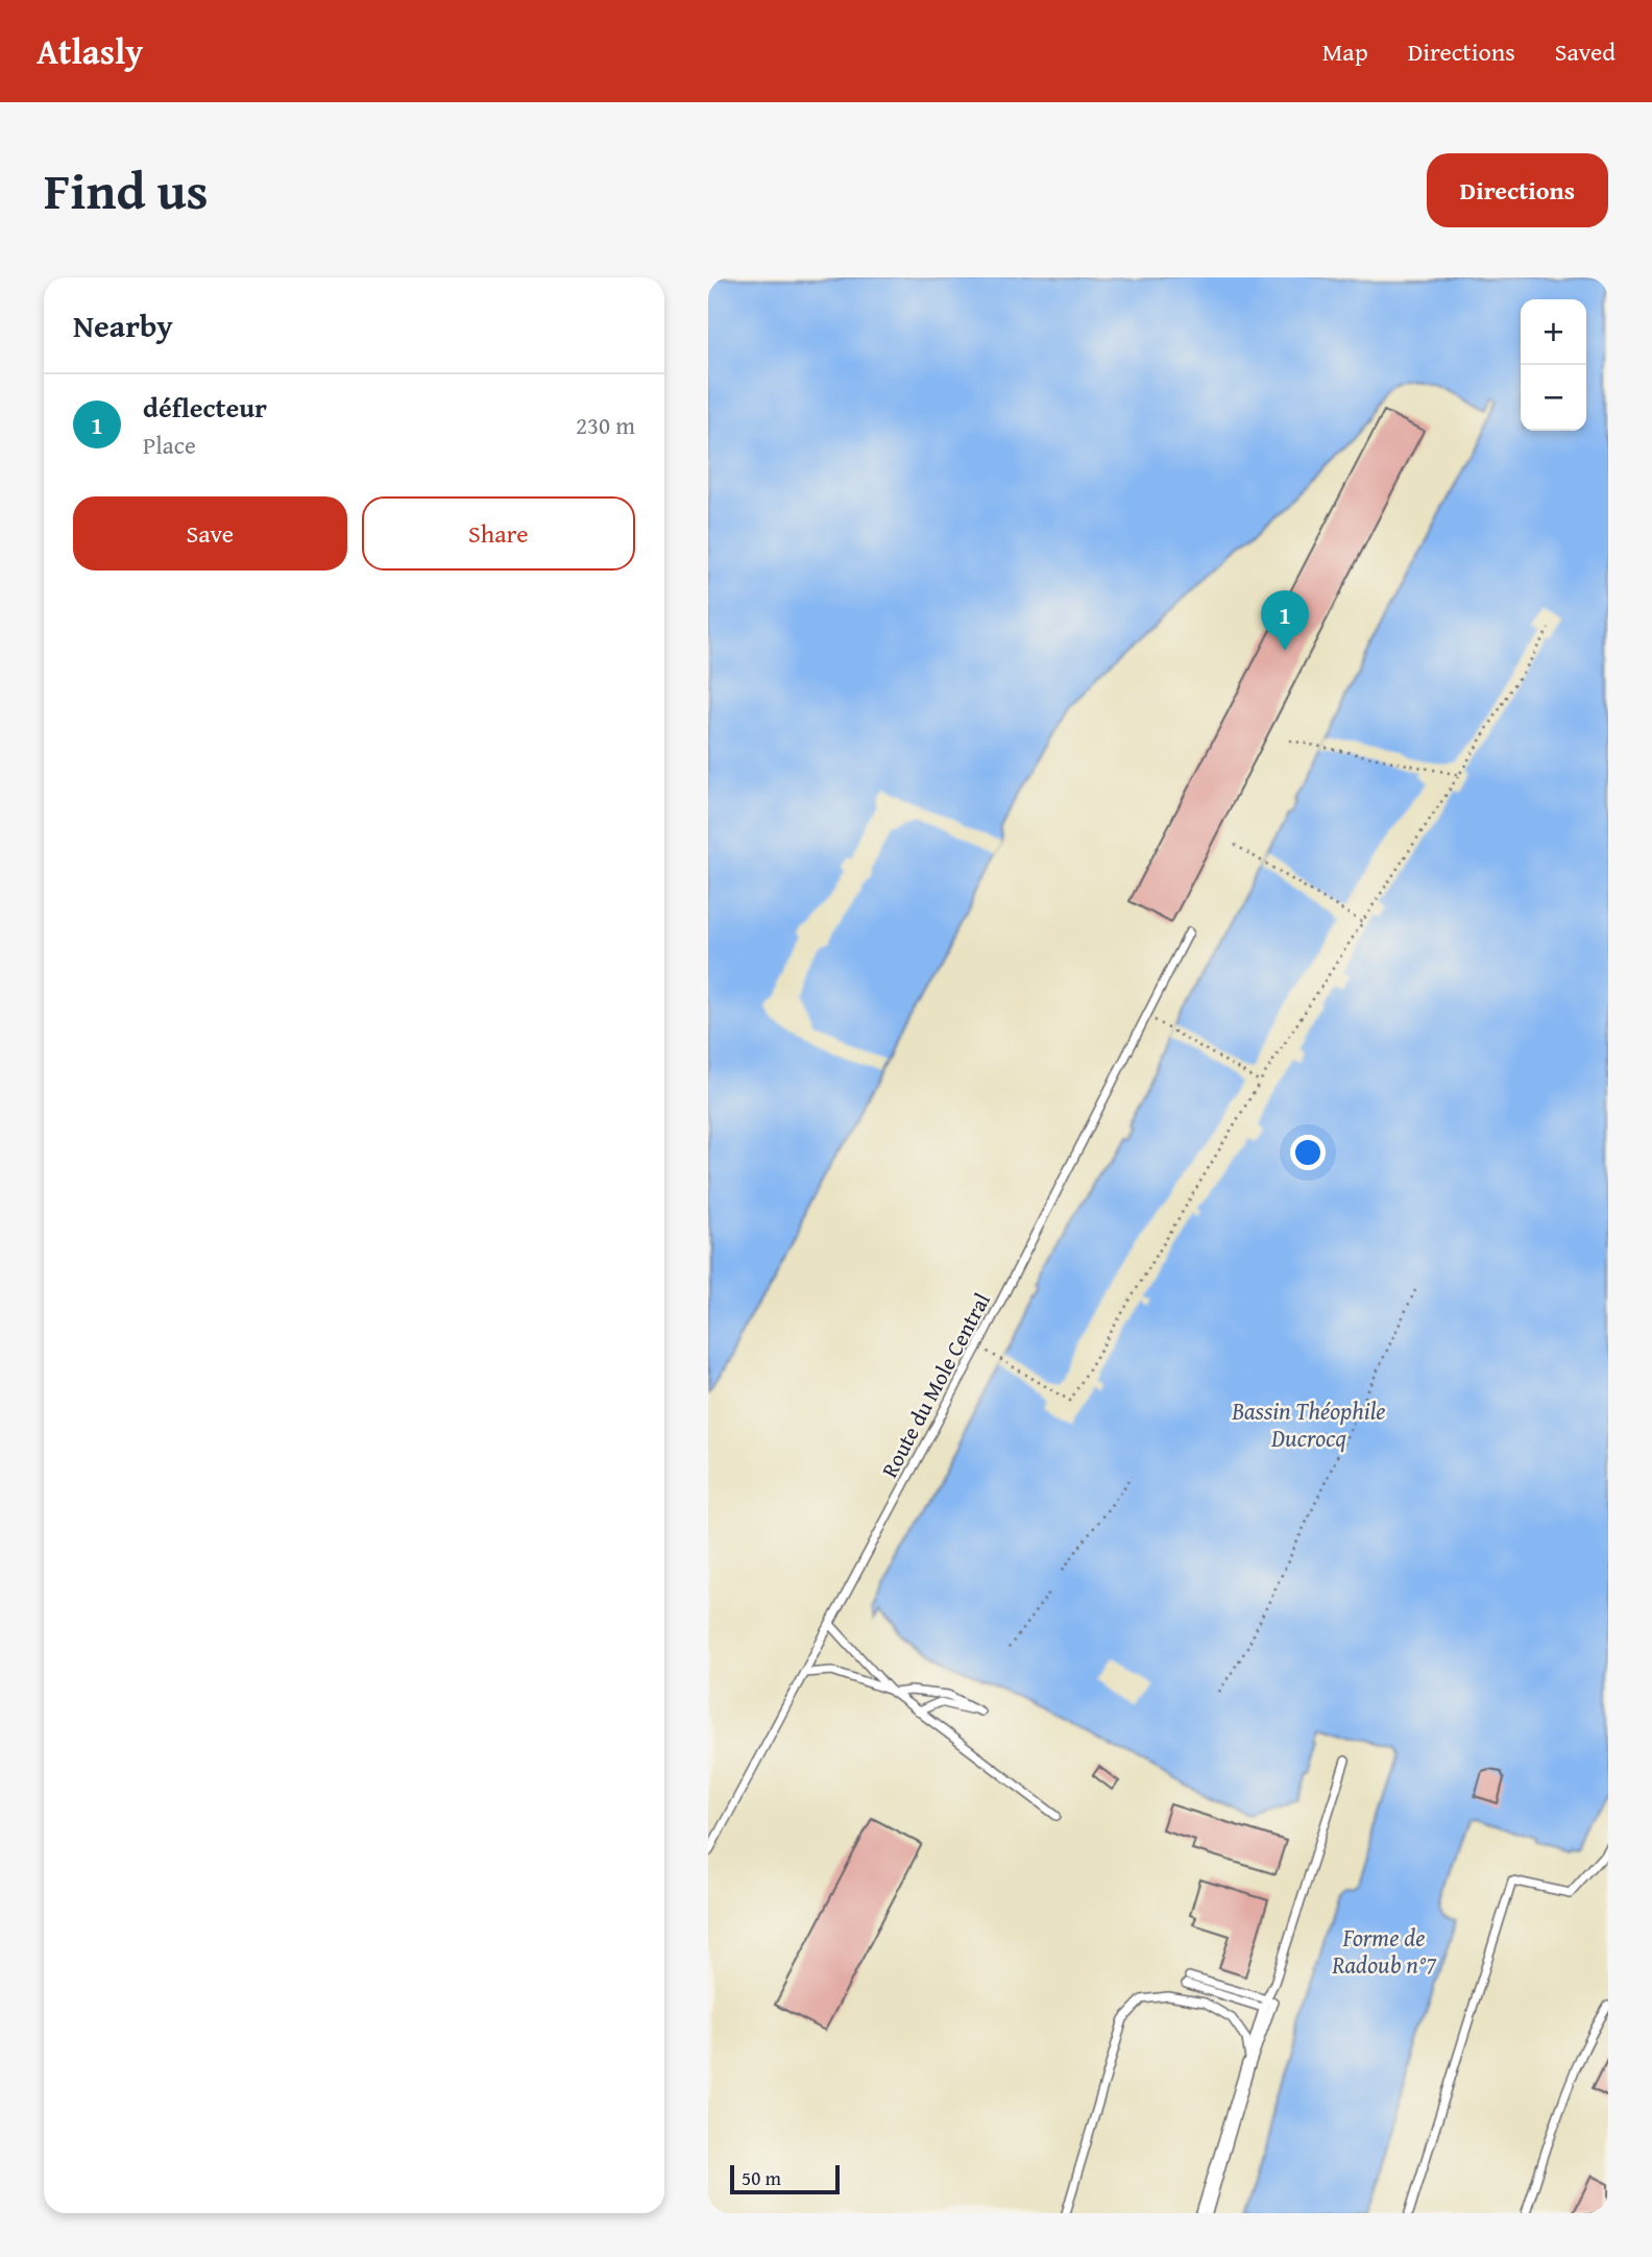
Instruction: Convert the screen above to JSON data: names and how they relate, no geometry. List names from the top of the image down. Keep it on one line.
{"streets":{"lane":["Route du Mole Central"]},"water":["Bassin Théophile Ducrocq","Forme de Radoub n°7"],"scale_bar":"50 m","page":{"header":"Atlasly","nav":["Map","Directions","Saved"],"title":"Find us","buttons":["Directions",["Save","Share"]],"heading":"Nearby","map_buttons":["+","−"],"list":[{"mark":"1","name":"déflecteur","note":"Place","value":"230 m"}],"pins":"1","scale":"50 m"}}
